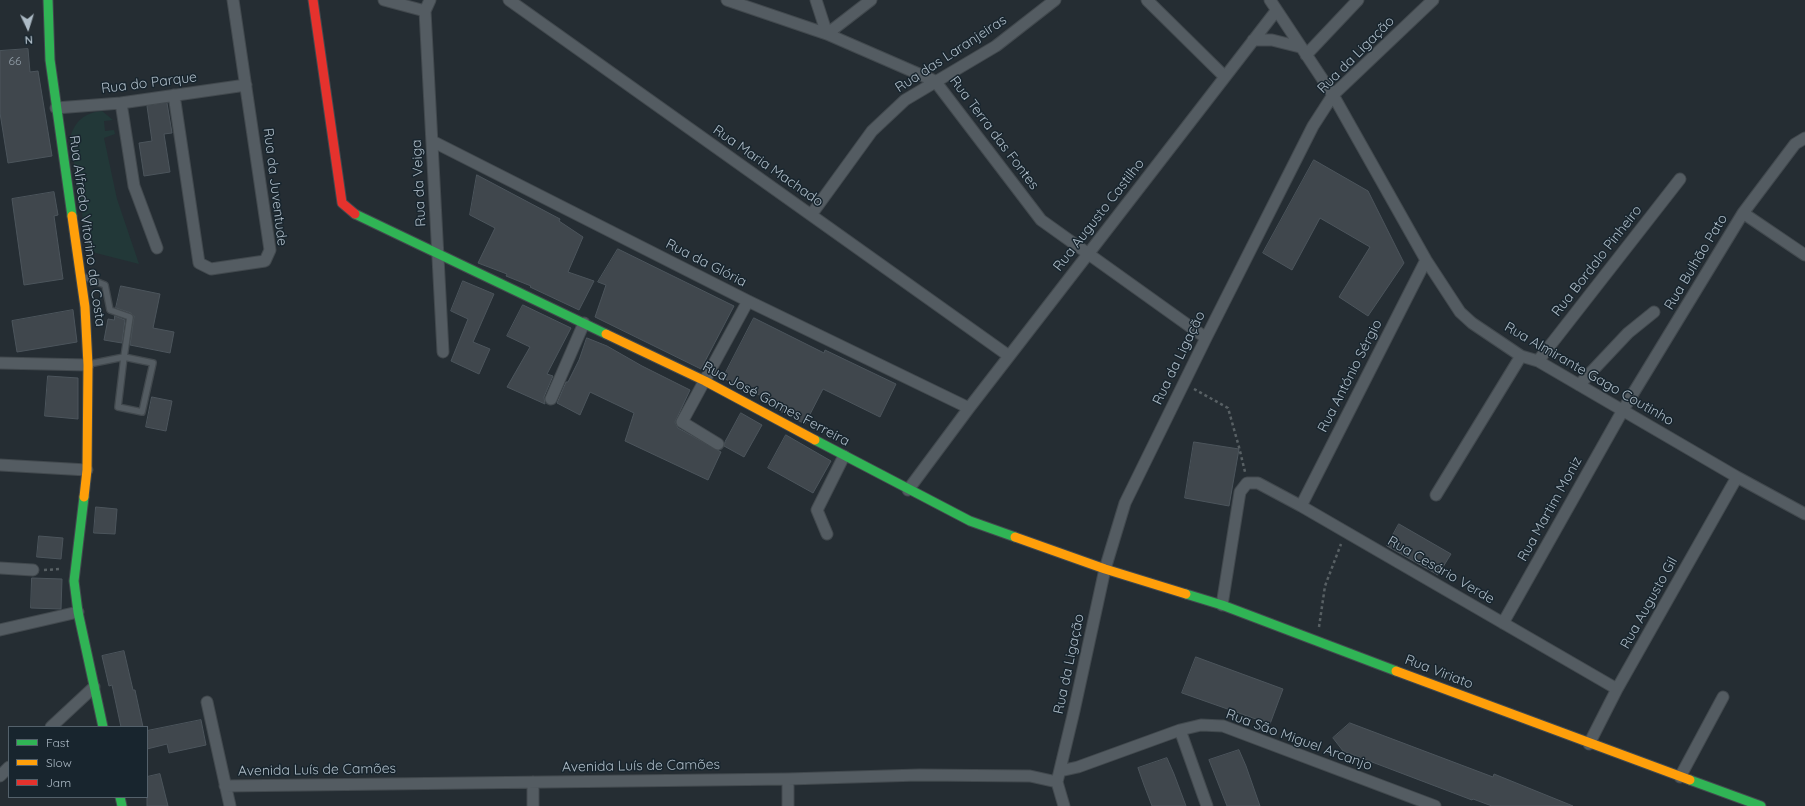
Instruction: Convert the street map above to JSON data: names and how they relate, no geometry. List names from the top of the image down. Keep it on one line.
{"streets":{"street":["Rua das Laranjeiras","Rua da Ligação","Rua do Parque","Rua Terra das Fontes","Rua Maria Machado","Rua da Veiga","Rua da Juventude","Rua Augusto Castilho","Rua Alfredo Vitorino da Costa","Rua Bordalo Pinheiro","Rua Bulhão Pato","Rua da Glória","Rua Almirante Gago Coutinho","Rua António Sérgio","Rua José Gomes Ferreira","Rua Martim Moniz","Rua Cesário Verde","Rua Augusto Gil","Rua Viriato","Rua São Miguel Arcanjo","Avenida Luís de Camões"]},"crossings":[["Rua das Laranjeiras","Rua Terra das Fontes"],["Rua das Laranjeiras","Rua Maria Machado"],["Rua da Ligação","Rua Terra das Fontes"],["Rua da Ligação","Rua Almirante Gago Coutinho"],["Rua da Ligação","Rua José Gomes Ferreira"],["Rua da Ligação","Rua Viriato"],["Rua da Ligação","Rua São Miguel Arcanjo"],["Rua da Ligação","Avenida Luís de Camões"],["Rua do Parque","Rua da Juventude"],["Rua do Parque","Rua Alfredo Vitorino da Costa"],["Rua Terra das Fontes","Rua Augusto Castilho"],["Rua Maria Machado","Rua Augusto Castilho"],["Rua da Veiga","Rua da Glória"],["Rua da Veiga","Rua José Gomes Ferreira"],["Rua Augusto Castilho","Rua da Glória"],["Rua Augusto Castilho","Rua Almirante Gago Coutinho"],["Rua Augusto Castilho","Rua José Gomes Ferreira"],["Rua Bordalo Pinheiro","Rua Almirante Gago Coutinho"],["Rua Bulhão Pato","Rua Almirante Gago Coutinho"],["Rua Bulhão Pato","Rua Martim Moniz"],["Rua Almirante Gago Coutinho","Rua António Sérgio"],["Rua Almirante Gago Coutinho","Rua Martim Moniz"],["Rua Almirante Gago Coutinho","Rua Augusto Gil"],["Rua António Sérgio","Rua Cesário Verde"],["Rua José Gomes Ferreira","Rua Viriato"],["Rua Martim Moniz","Rua Cesário Verde"],["Rua Cesário Verde","Rua Augusto Gil"],["Rua Augusto Gil","Rua Viriato"],["Rua São Miguel Arcanjo","Avenida Luís de Camões"]],"house_numbers":["66"],"legend":["Fast","Slow","Jam"],"north":"bottom"}
